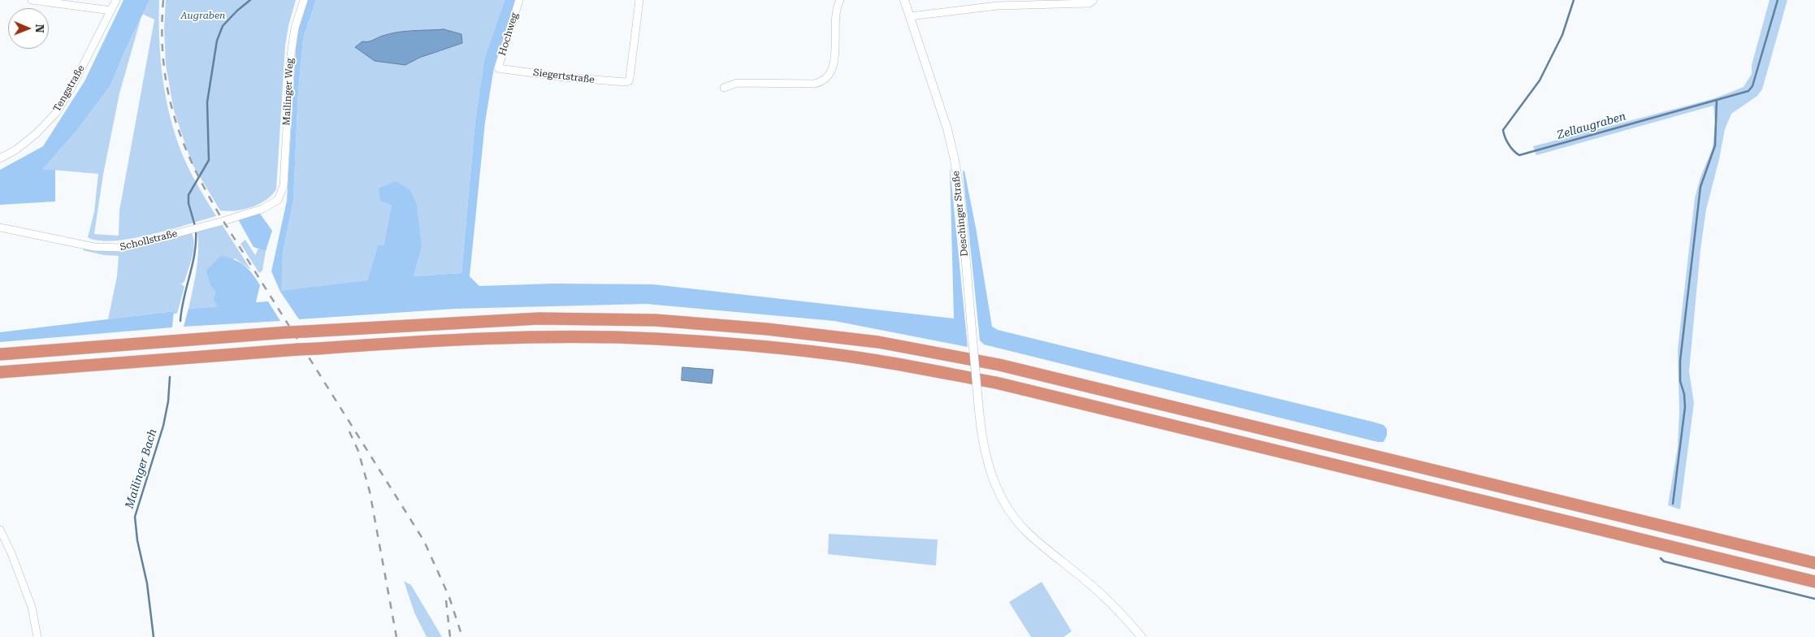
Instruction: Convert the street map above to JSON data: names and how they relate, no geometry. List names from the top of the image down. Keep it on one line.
{"streets":{"street":["Hochweg","Siegertstraße","Tengstraße","Mailinger Weg","Deschinger Straße","Schollstraße"]},"crossings":[["Hochweg","Siegertstraße"],["Mailinger Weg","Schollstraße"]],"water":["Zellaugraben","Mailinger Bach"],"parks":["Augraben"],"north":"right"}
